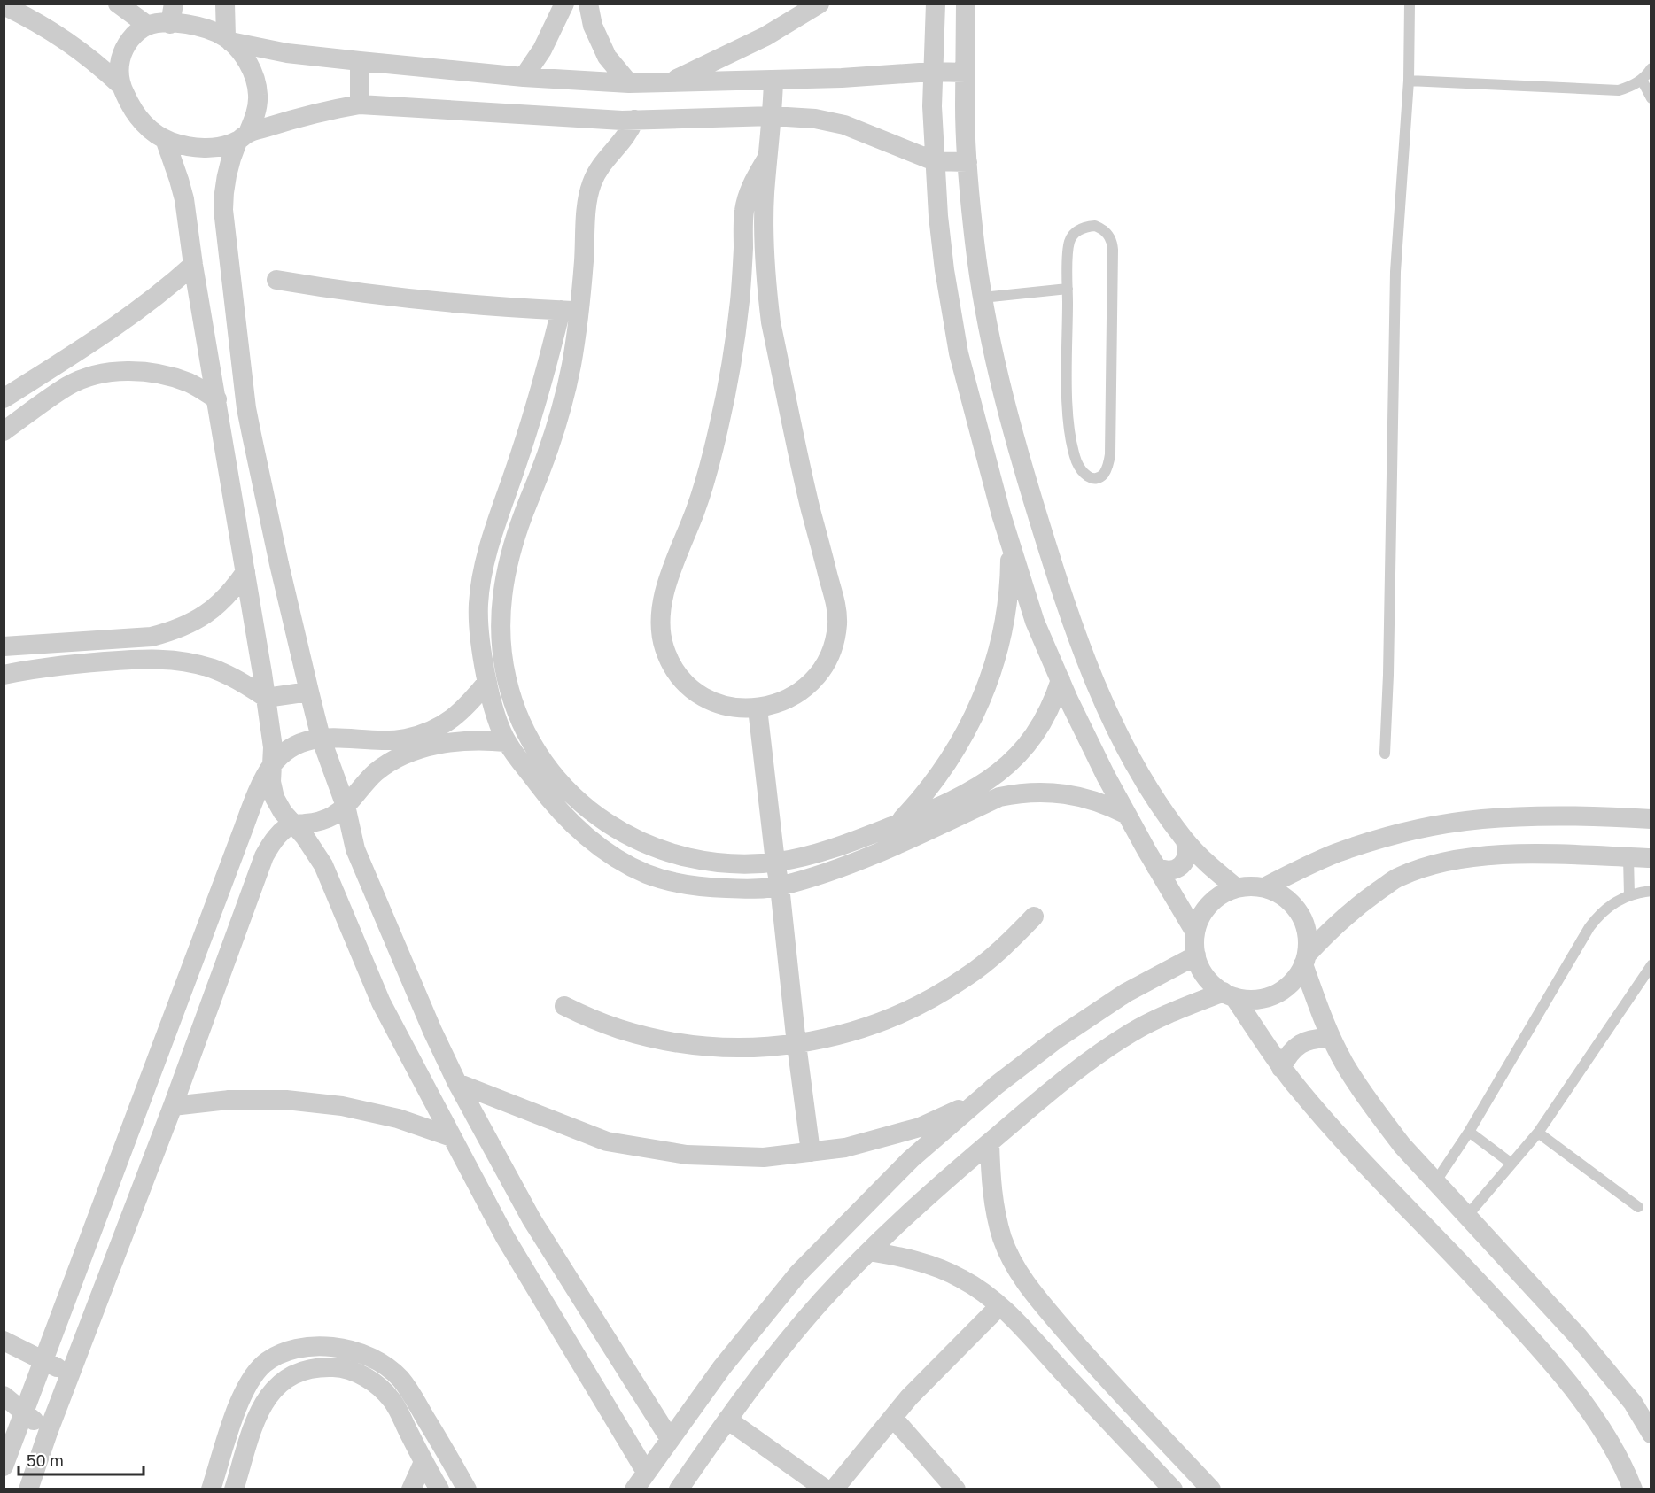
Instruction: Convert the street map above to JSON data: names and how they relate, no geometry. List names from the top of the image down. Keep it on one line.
{"scale_bar":"50 m"}
